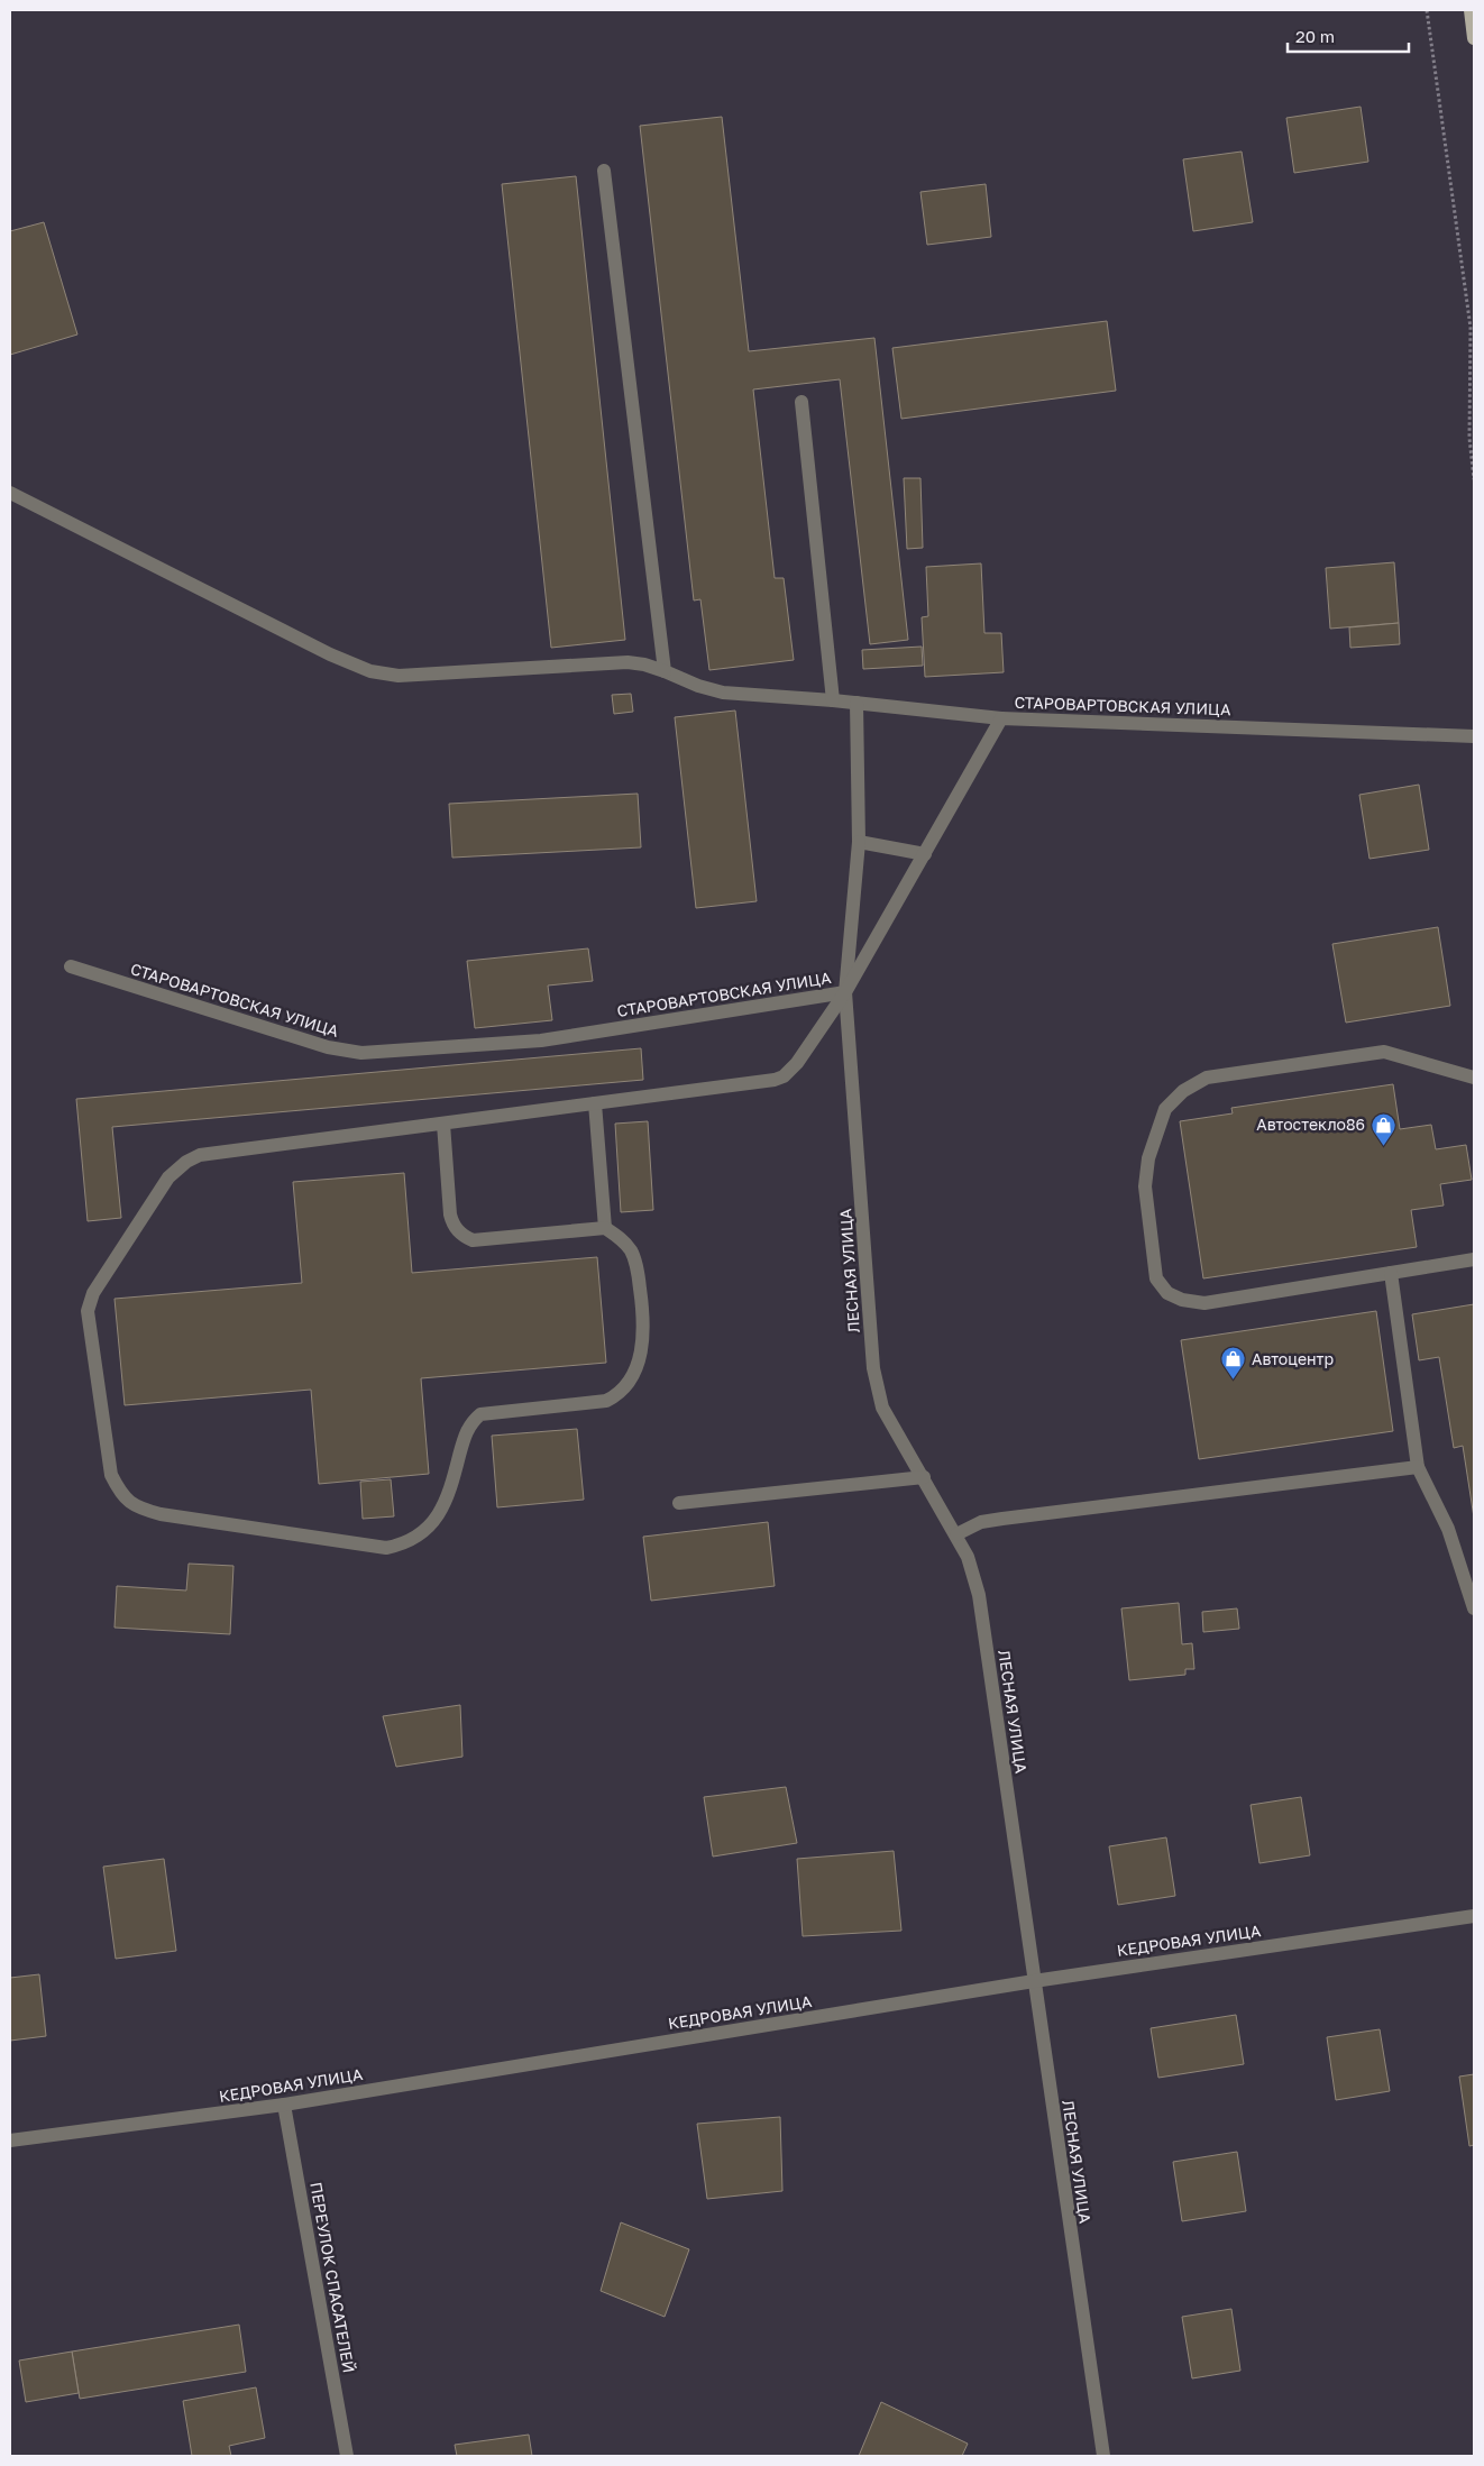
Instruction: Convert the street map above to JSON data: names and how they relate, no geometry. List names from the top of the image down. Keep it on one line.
{"streets":{"street":["СТАРОВАРТОВСКАЯ УЛИЦА","ЛЕСНАЯ УЛИЦА","КЕДРОВАЯ УЛИЦА","ПЕРЕУЛОК СПАСАТЕЛЕЙ"]},"crossings":[["СТАРОВАРТОВСКАЯ УЛИЦА","ЛЕСНАЯ УЛИЦА"],["ЛЕСНАЯ УЛИЦА","КЕДРОВАЯ УЛИЦА"],["КЕДРОВАЯ УЛИЦА","ПЕРЕУЛОК СПАСАТЕЛЕЙ"]],"places":{"shop":["Автостекло86","Автоцентр"]},"scale_bar":"20 m"}
